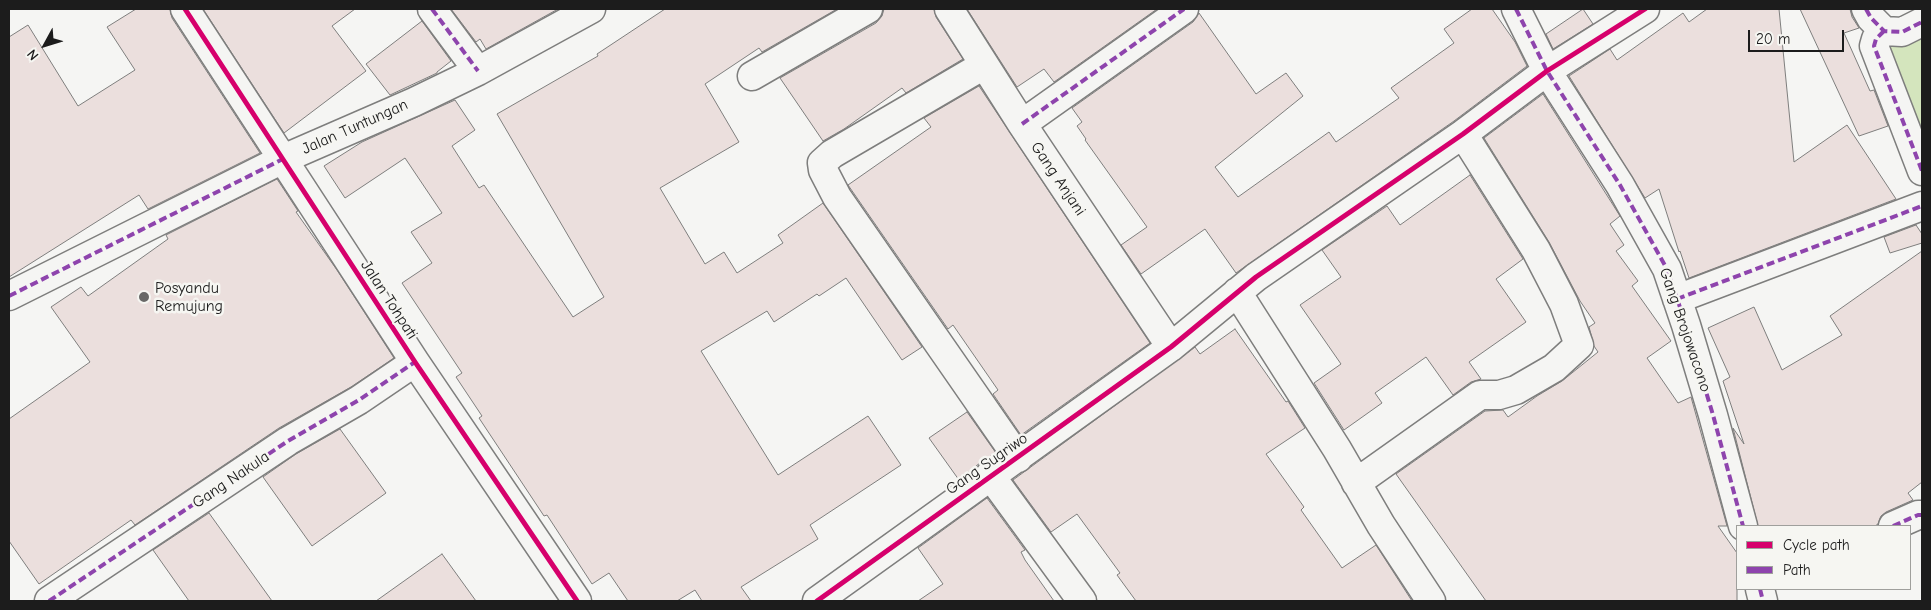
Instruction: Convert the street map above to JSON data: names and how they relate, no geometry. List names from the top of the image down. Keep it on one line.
{"streets":{"street":["Jalan Tuntungan","Gang Anjani","Jalan Tohpati","Gang Brojowacono","Gang Sugriwo","Gang Nakula"]},"crossings":[["Jalan Tuntungan","Jalan Tohpati"],["Gang Anjani","Gang Sugriwo"],["Jalan Tohpati","Gang Nakula"],["Gang Brojowacono","Gang Sugriwo"]],"places":["Posyandu Remujung"],"legend":["Cycle path","Path"],"scale_bar":"20 m","north":"bottom left"}
